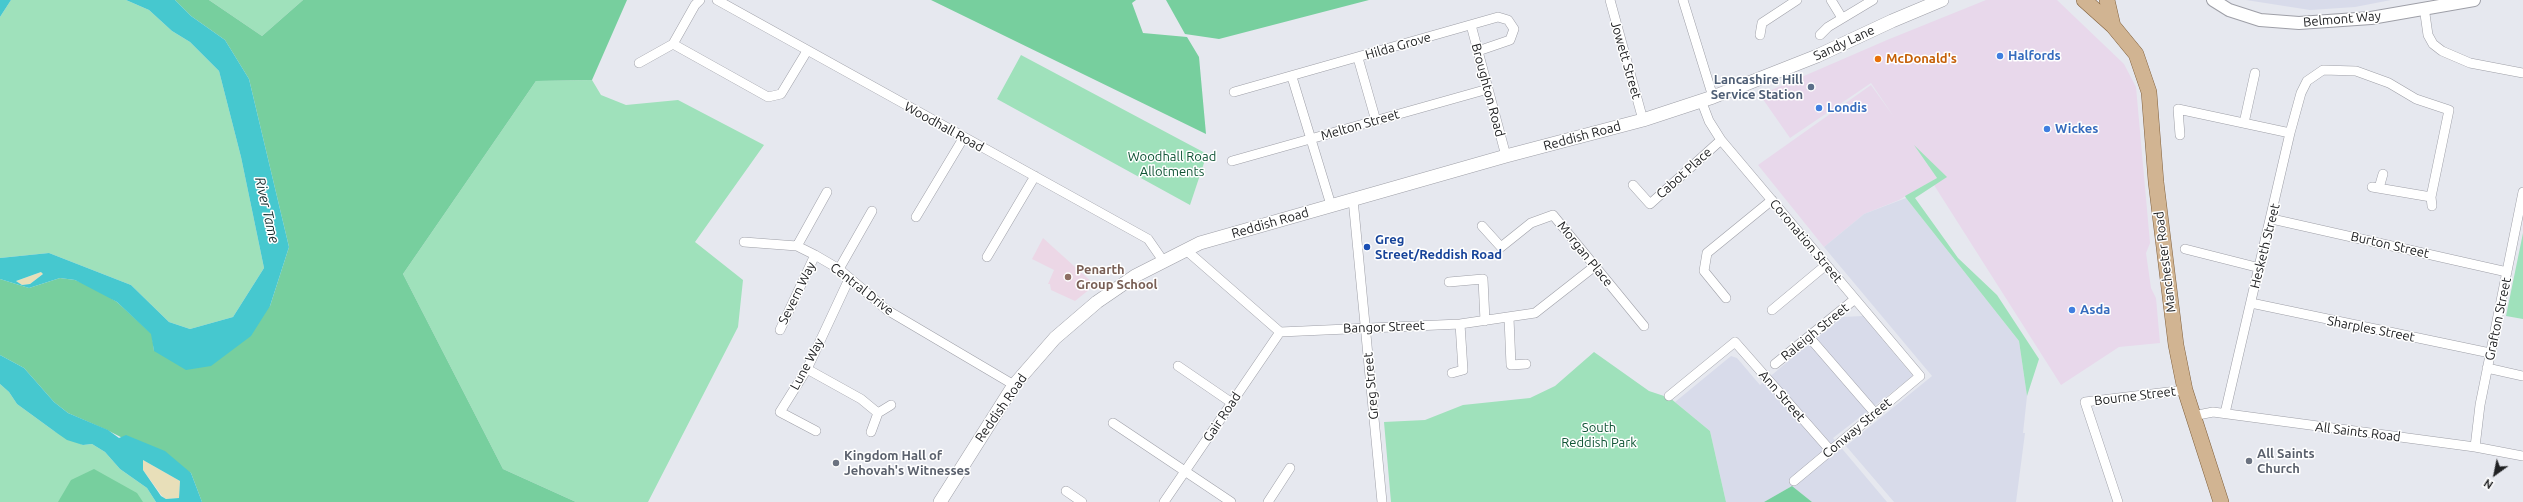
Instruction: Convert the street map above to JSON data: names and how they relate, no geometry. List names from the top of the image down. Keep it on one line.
{"streets":{"main road":["Sandy Lane","Reddish Road","Manchester Road"],"street":["Belmont Way","Hilda Grove","Jowett Street","Broughton Road","Melton Street","Woodhall Road","Cabot Place","Coronation Street","Burton Street","Hesketh Street","Morgan Place","Central Drive","Severn Way","Grafton Street","Bangor Street","Sharples Street","Raleigh Street","Lune Way","Greg Street","Ann Street","Bourne Street","Gair Road","Conway Street","All Saints Road"]},"crossings":[["Sandy Lane","Reddish Road"],["Sandy Lane","Coronation Street"],["Hilda Grove","Broughton Road"],["Jowett Street","Reddish Road"],["Broughton Road","Melton Street"],["Broughton Road","Reddish Road"],["Woodhall Road","Reddish Road"],["Reddish Road","Coronation Street"],["Reddish Road","Central Drive"],["Reddish Road","Greg Street"],["Cabot Place","Coronation Street"],["Coronation Street","Raleigh Street"],["Coronation Street","Conway Street"],["Burton Street","Hesketh Street"],["Burton Street","Grafton Street"],["Hesketh Street","Sharples Street"],["Hesketh Street","All Saints Road"],["Morgan Place","Bangor Street"],["Manchester Road","Bourne Street"],["Manchester Road","All Saints Road"],["Central Drive","Severn Way"],["Central Drive","Lune Way"],["Grafton Street","Sharples Street"],["Grafton Street","All Saints Road"],["Bangor Street","Greg Street"],["Bangor Street","Gair Road"],["Ann Street","Conway Street"]],"water":["River Tame"],"parks":["Woodhall Road Allotments","South Reddish Park"],"places":["Halfords","McDonald's","Lancashire Hill Service Station","Londis","Wickes","Greg Street/Reddish Road","Penarth Group School","Asda","All Saints Church","Kingdom Hall of Jehovah's Witnesses"],"north":"bottom left"}
